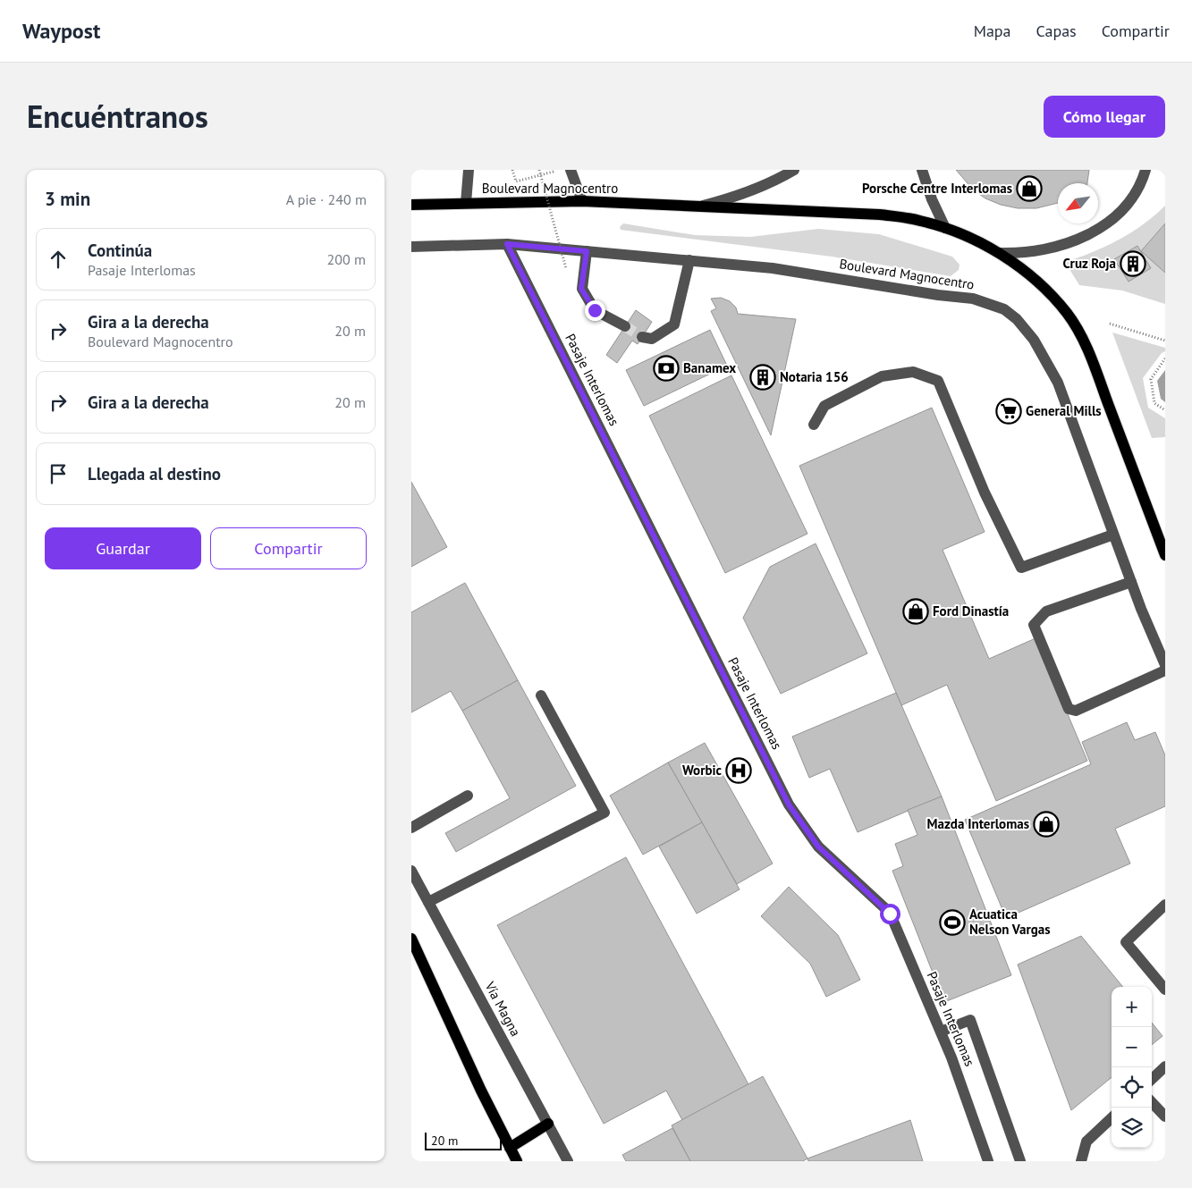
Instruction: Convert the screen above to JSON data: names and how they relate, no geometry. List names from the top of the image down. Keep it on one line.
{"streets":{"main road":["Boulevard Magnocentro"],"street":["Pasaje Interlomas","Vía Magna"]},"crossings":[["Boulevard Magnocentro","Pasaje Interlomas"]],"places":{"shop":["Porsche Centre Interlomas","Ford Dinastía","Mazda Interlomas"],"building":["Cruz Roja","Notaria 156"],"bank":["Banamex"],"supermarket":["General Mills"],"hospital":["Worbic"],"sports":["Acuatica Nelson Vargas"]},"scale_bar":"20 m","north":"bottom left","page":{"header":"Waypost","nav":["Mapa","Capas","Compartir"],"title":"Encuéntranos","buttons":["Cómo llegar",["Guardar","Compartir"]],"heading":["3 min","A pie · 240 m"],"list":[["Continúa","Pasaje Interlomas","200 m"],["Gira a la derecha","Boulevard Magnocentro","20 m"],["Gira a la derecha","20 m"],"Llegada al destino"],"map_buttons":["+","−"],"scale":"20 m"}}
